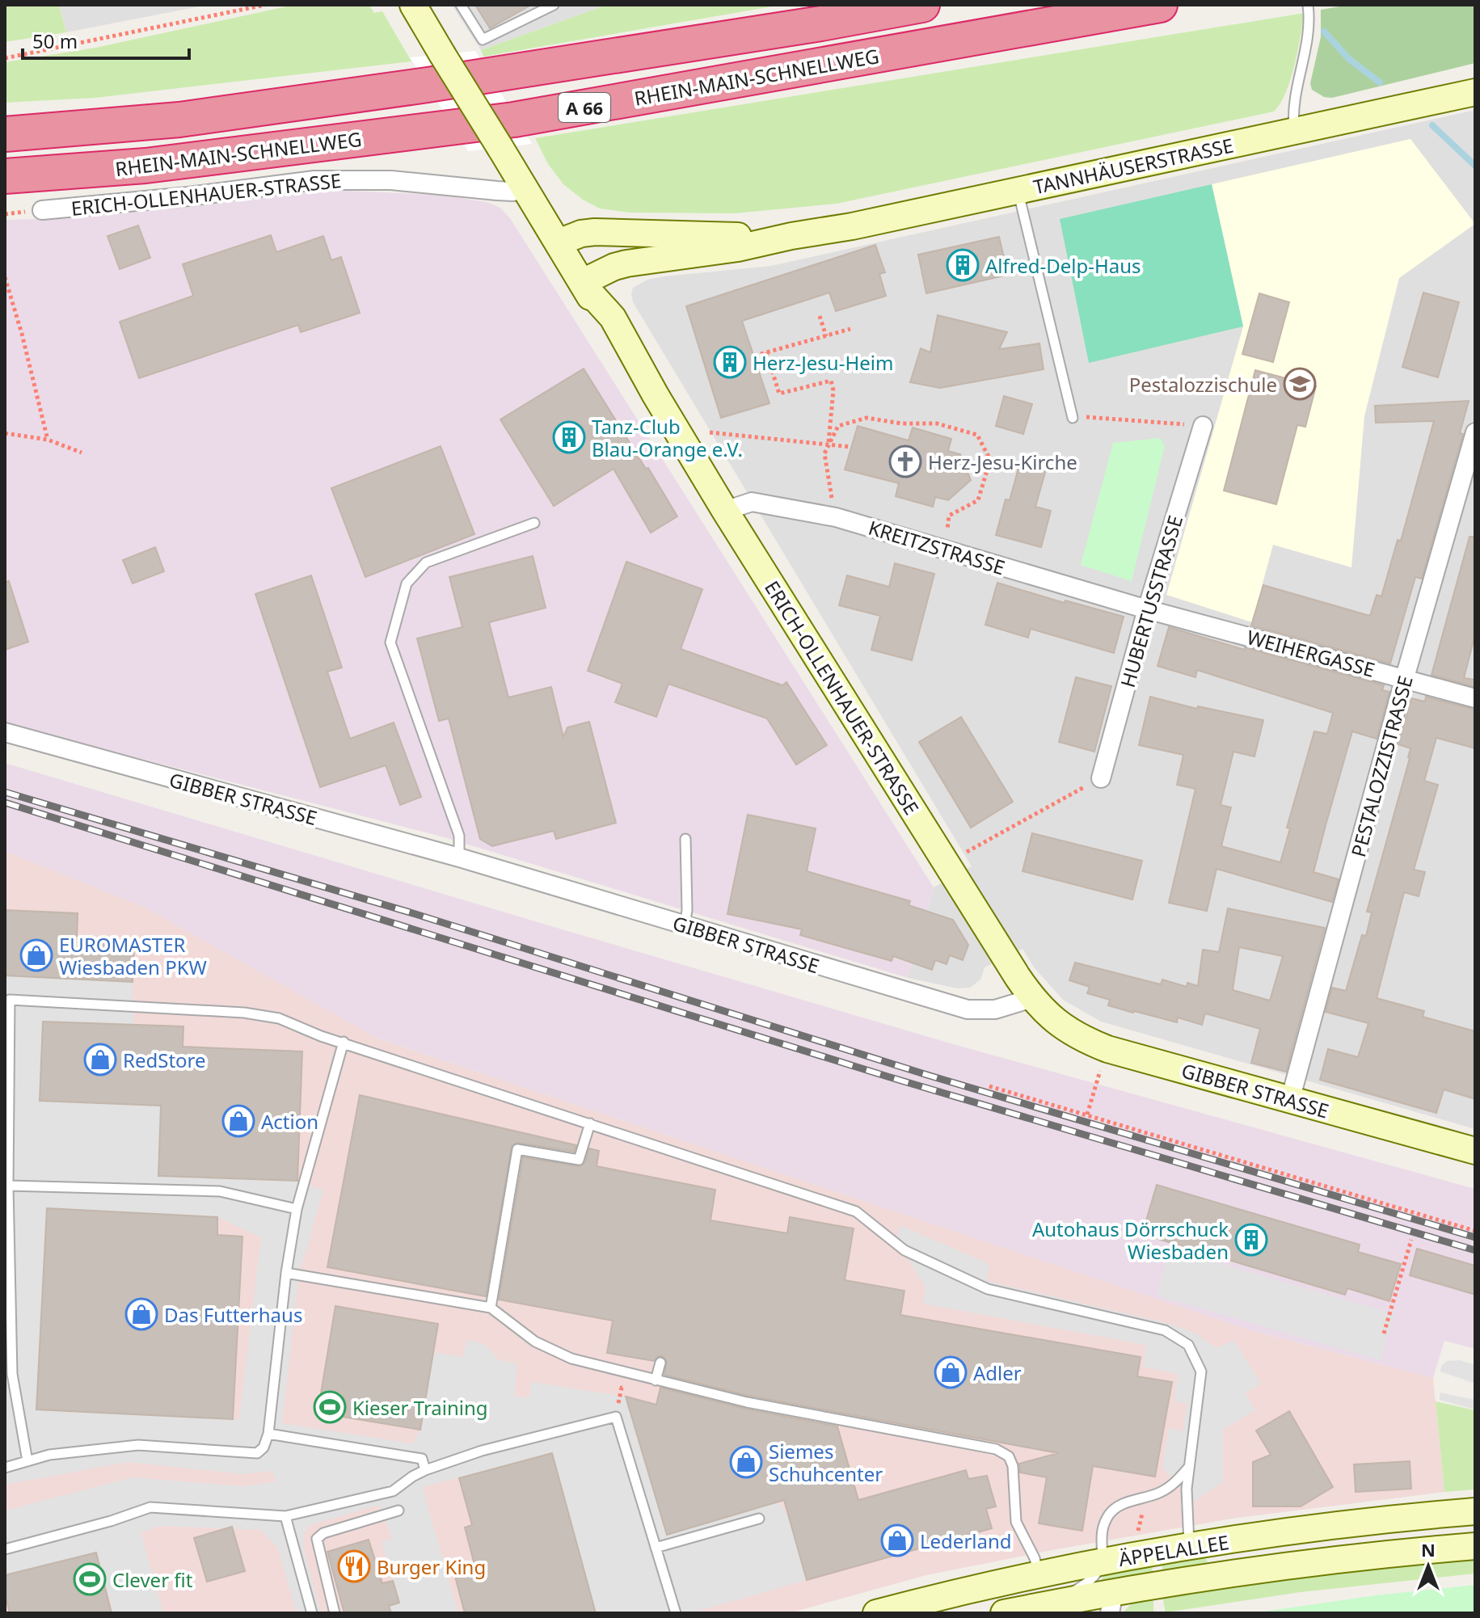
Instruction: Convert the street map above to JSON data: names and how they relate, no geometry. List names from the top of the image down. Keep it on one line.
{"streets":{"highway":["RHEIN-MAIN-SCHNELLWEG","A 66"],"street":["TANNHÄUSERSTRASSE","ERICH-OLLENHAUER-STRASSE","KREITZSTRASSE","HUBERTUSSTRASSE","WEIHERGASSE","PESTALOZZISTRASSE","GIBBER STRASSE","ÄPPELALLEE"]},"crossings":[["TANNHÄUSERSTRASSE","ERICH-OLLENHAUER-STRASSE"],["ERICH-OLLENHAUER-STRASSE","KREITZSTRASSE"],["ERICH-OLLENHAUER-STRASSE","GIBBER STRASSE"],["KREITZSTRASSE","HUBERTUSSTRASSE"],["KREITZSTRASSE","WEIHERGASSE"],["HUBERTUSSTRASSE","WEIHERGASSE"],["WEIHERGASSE","PESTALOZZISTRASSE"],["PESTALOZZISTRASSE","GIBBER STRASSE"]],"places":{"building":["Alfred-Delp-Haus","Herz-Jesu-Heim","Tanz-Club Blau-Orange e.V.","Autohaus Dörrschuck Wiesbaden"],"school or university":["Pestalozzischule"],"church":["Herz-Jesu-Kirche"],"shop":["EUROMASTER Wiesbaden PKW","RedStore","Action","Das Futterhaus","Adler","Siemes Schuhcenter","Lederland"],"sports":["Kieser Training","Clever fit"],"restaurant":["Burger King"]},"scale_bar":"50 m","north":"top"}
